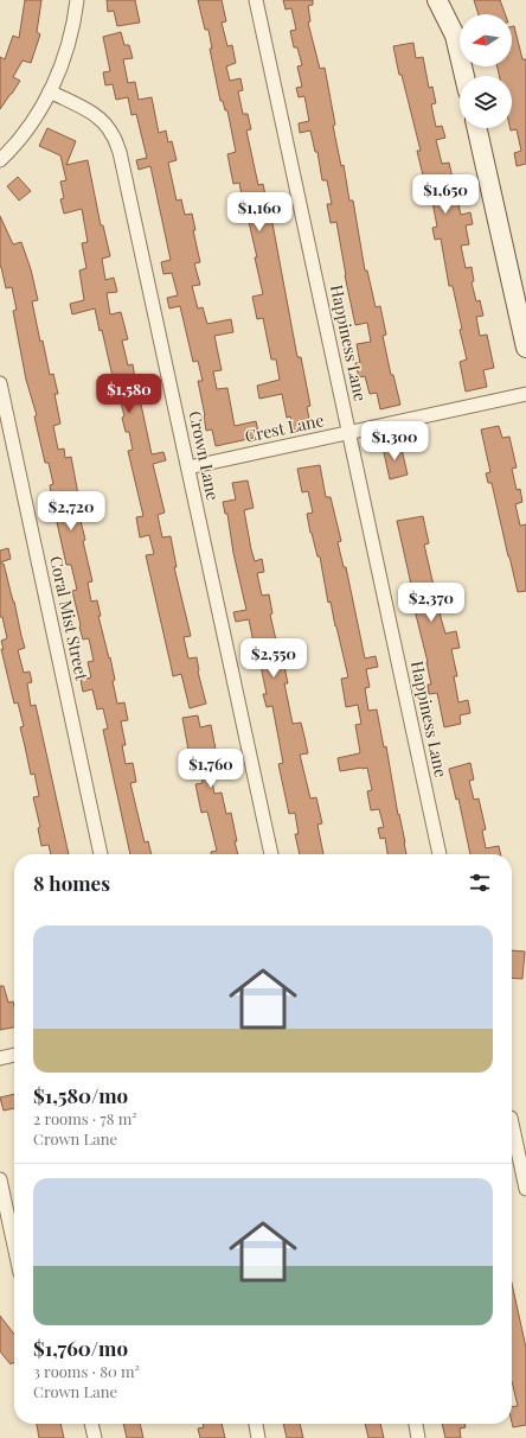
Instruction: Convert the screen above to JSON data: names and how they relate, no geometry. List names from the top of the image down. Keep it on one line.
{"streets":{"street":["Happiness Lane","Crest Lane","Crown Lane","Coral Mist Street"]},"crossings":[["Happiness Lane","Crest Lane"],["Crest Lane","Crown Lane"]],"north":"left","page":{"price":["$1,650","$1,160","$1,580","$1,300","$2,720","$2,370","$2,550","$1,760"],"heading":"8 homes","list":[{"name":"$1,580/mo","note":"2 rooms · 78 m² · Crown Lane"},{"name":"$1,760/mo","note":"3 rooms · 80 m² · Crown Lane"}]}}
